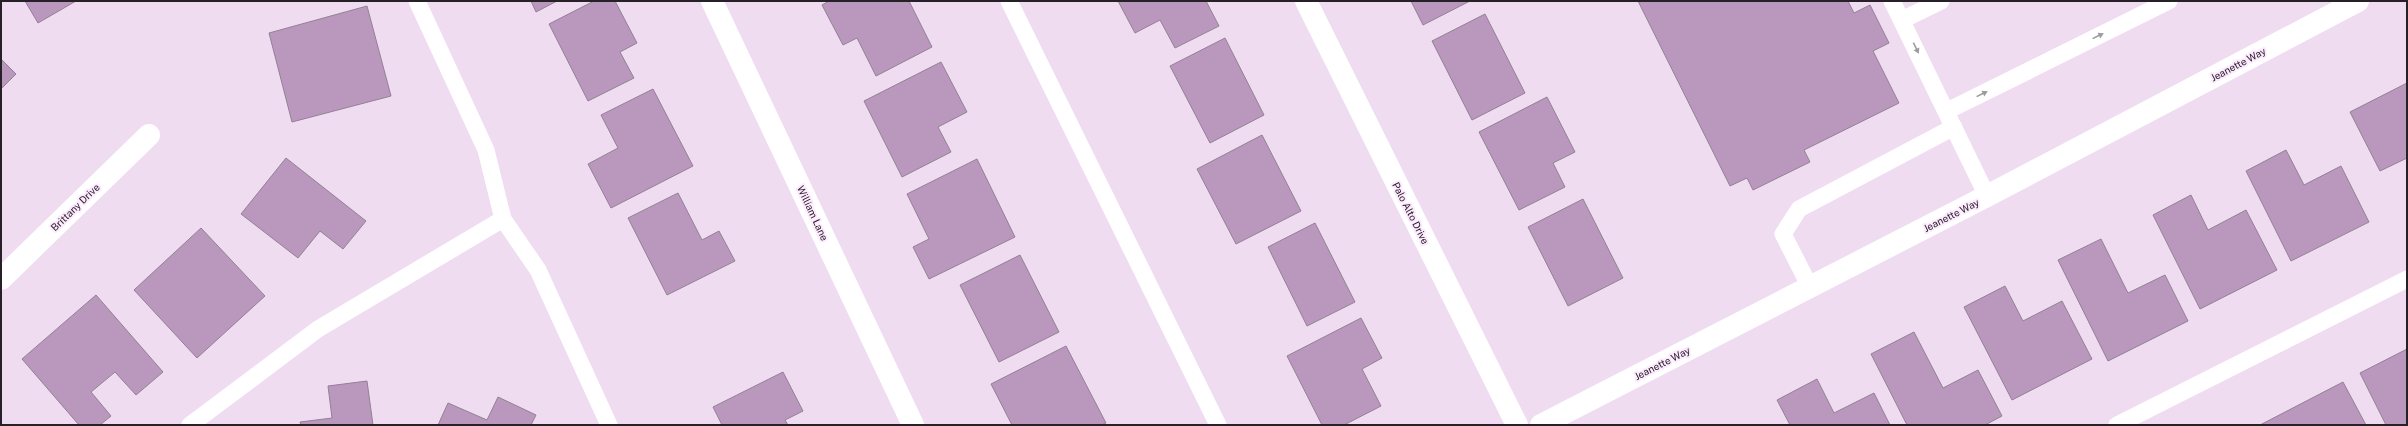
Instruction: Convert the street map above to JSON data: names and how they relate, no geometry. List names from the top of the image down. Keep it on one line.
{"streets":{"street":["Jeanette Way","Brittany Drive","William Lane","Palo Alto Drive"]}}
